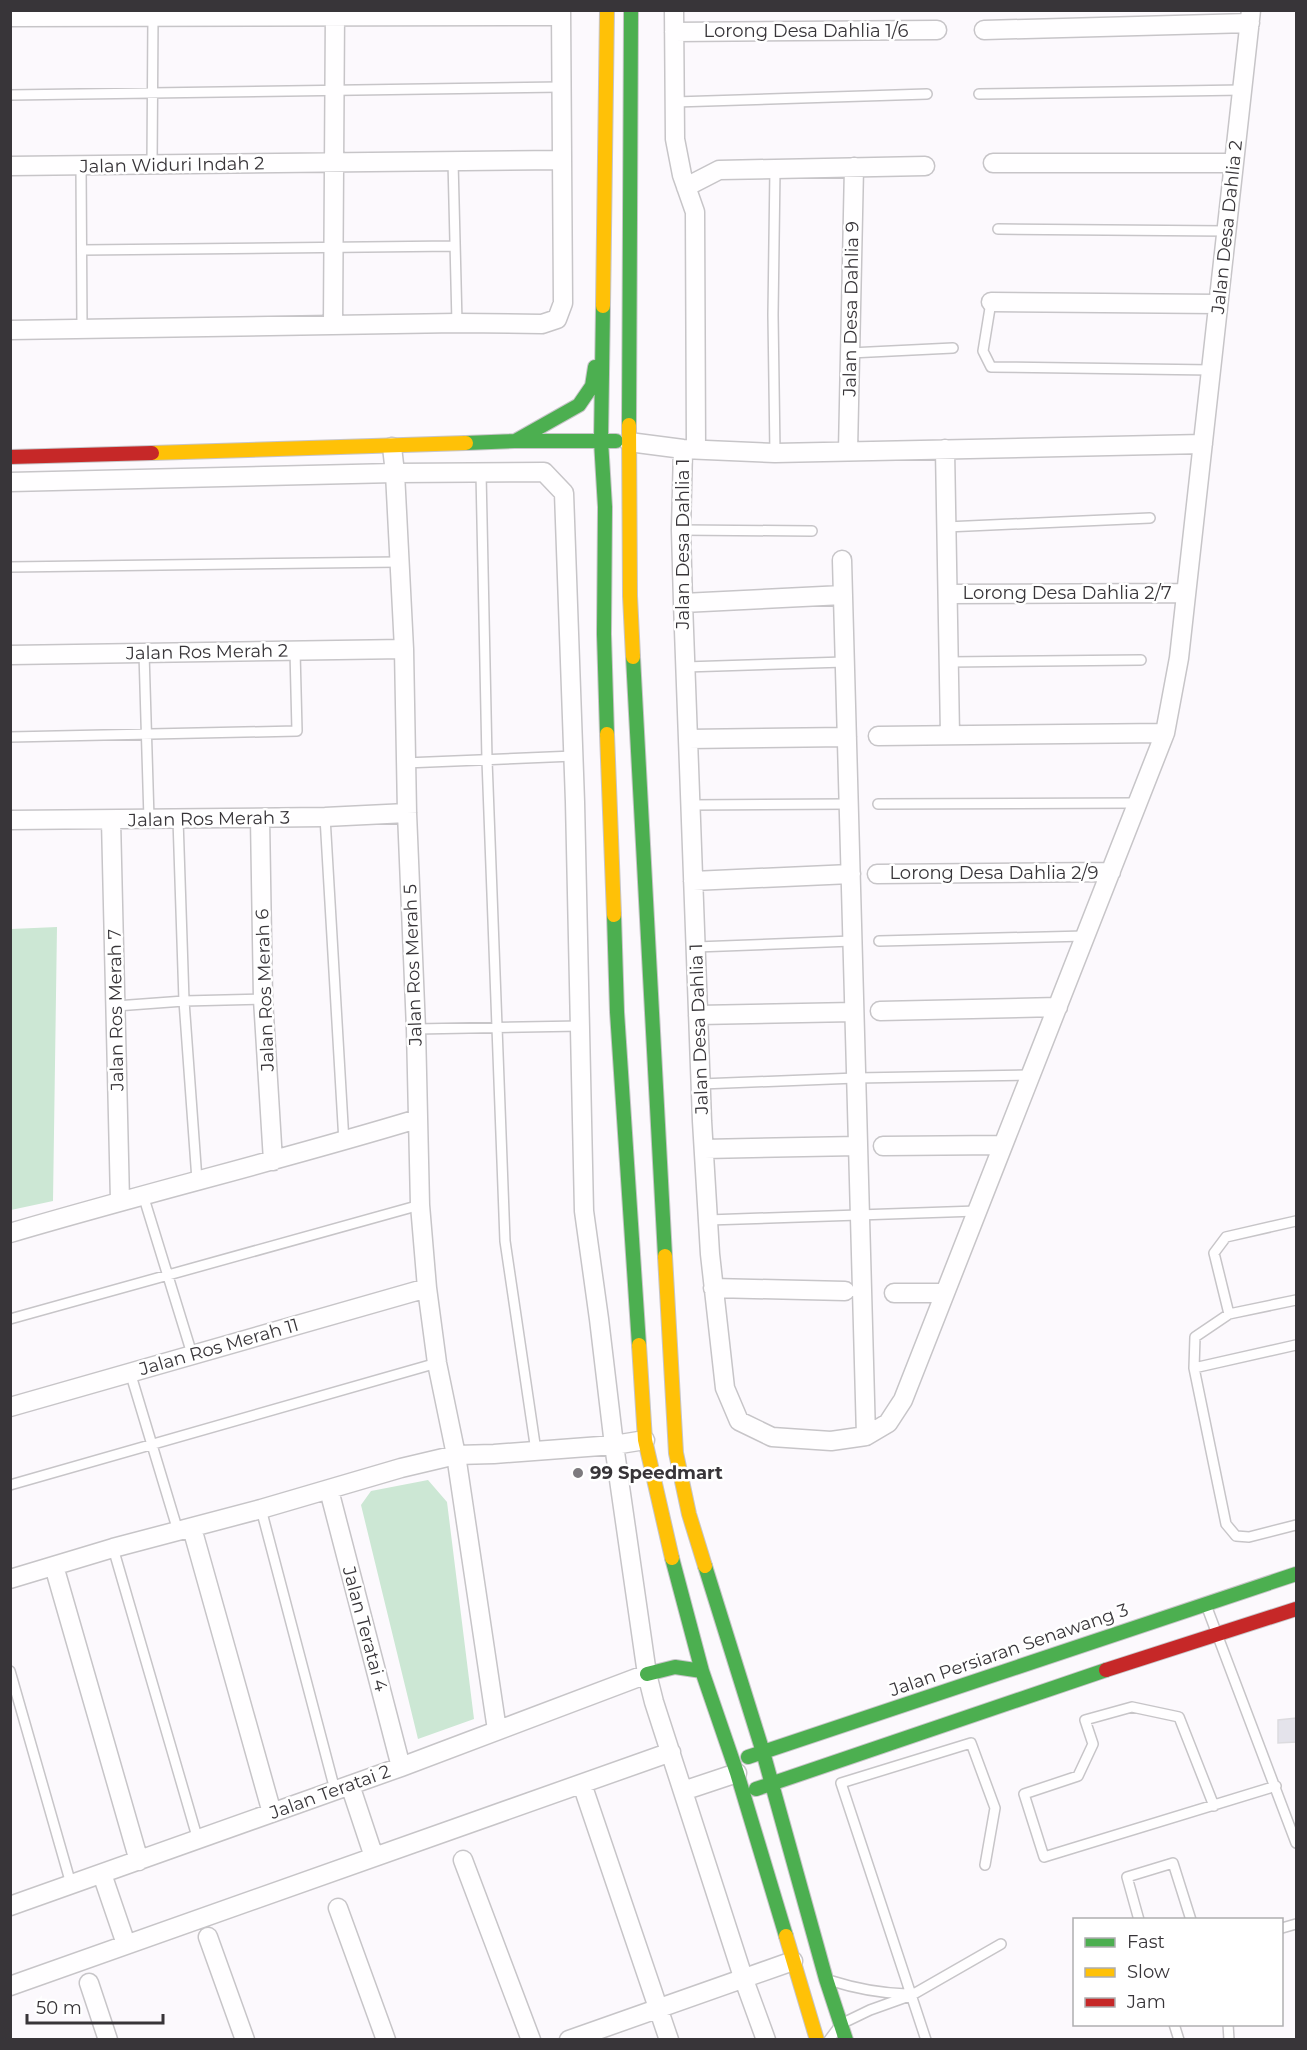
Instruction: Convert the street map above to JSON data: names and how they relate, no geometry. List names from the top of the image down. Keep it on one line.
{"streets":{"street":["Lorong Desa Dahlia 1/6","Jalan Widuri Indah 2","Jalan Desa Dahlia 2","Jalan Desa Dahlia 9","Jalan Desa Dahlia 1","Lorong Desa Dahlia 2/7","Jalan Ros Merah 2","Jalan Ros Merah 3","Lorong Desa Dahlia 2/9","Jalan Ros Merah 5","Jalan Ros Merah 6","Jalan Ros Merah 7","Jalan Ros Merah 11","Jalan Teratai 4","Jalan Persiaran Senawang 3","Jalan Teratai 2"]},"crossings":[["Jalan Desa Dahlia 2","Jalan Desa Dahlia 1"],["Jalan Desa Dahlia 2","Lorong Desa Dahlia 2/7"],["Jalan Desa Dahlia 2","Lorong Desa Dahlia 2/9"],["Jalan Ros Merah 2","Jalan Ros Merah 5"],["Jalan Ros Merah 3","Jalan Ros Merah 5"],["Jalan Ros Merah 3","Jalan Ros Merah 6"],["Jalan Ros Merah 3","Jalan Ros Merah 7"],["Jalan Ros Merah 5","Jalan Ros Merah 11"],["Jalan Ros Merah 5","Jalan Teratai 2"],["Jalan Teratai 4","Jalan Teratai 2"]],"places":["99 Speedmart"],"legend":["Fast","Slow","Jam"],"scale_bar":"50 m"}
